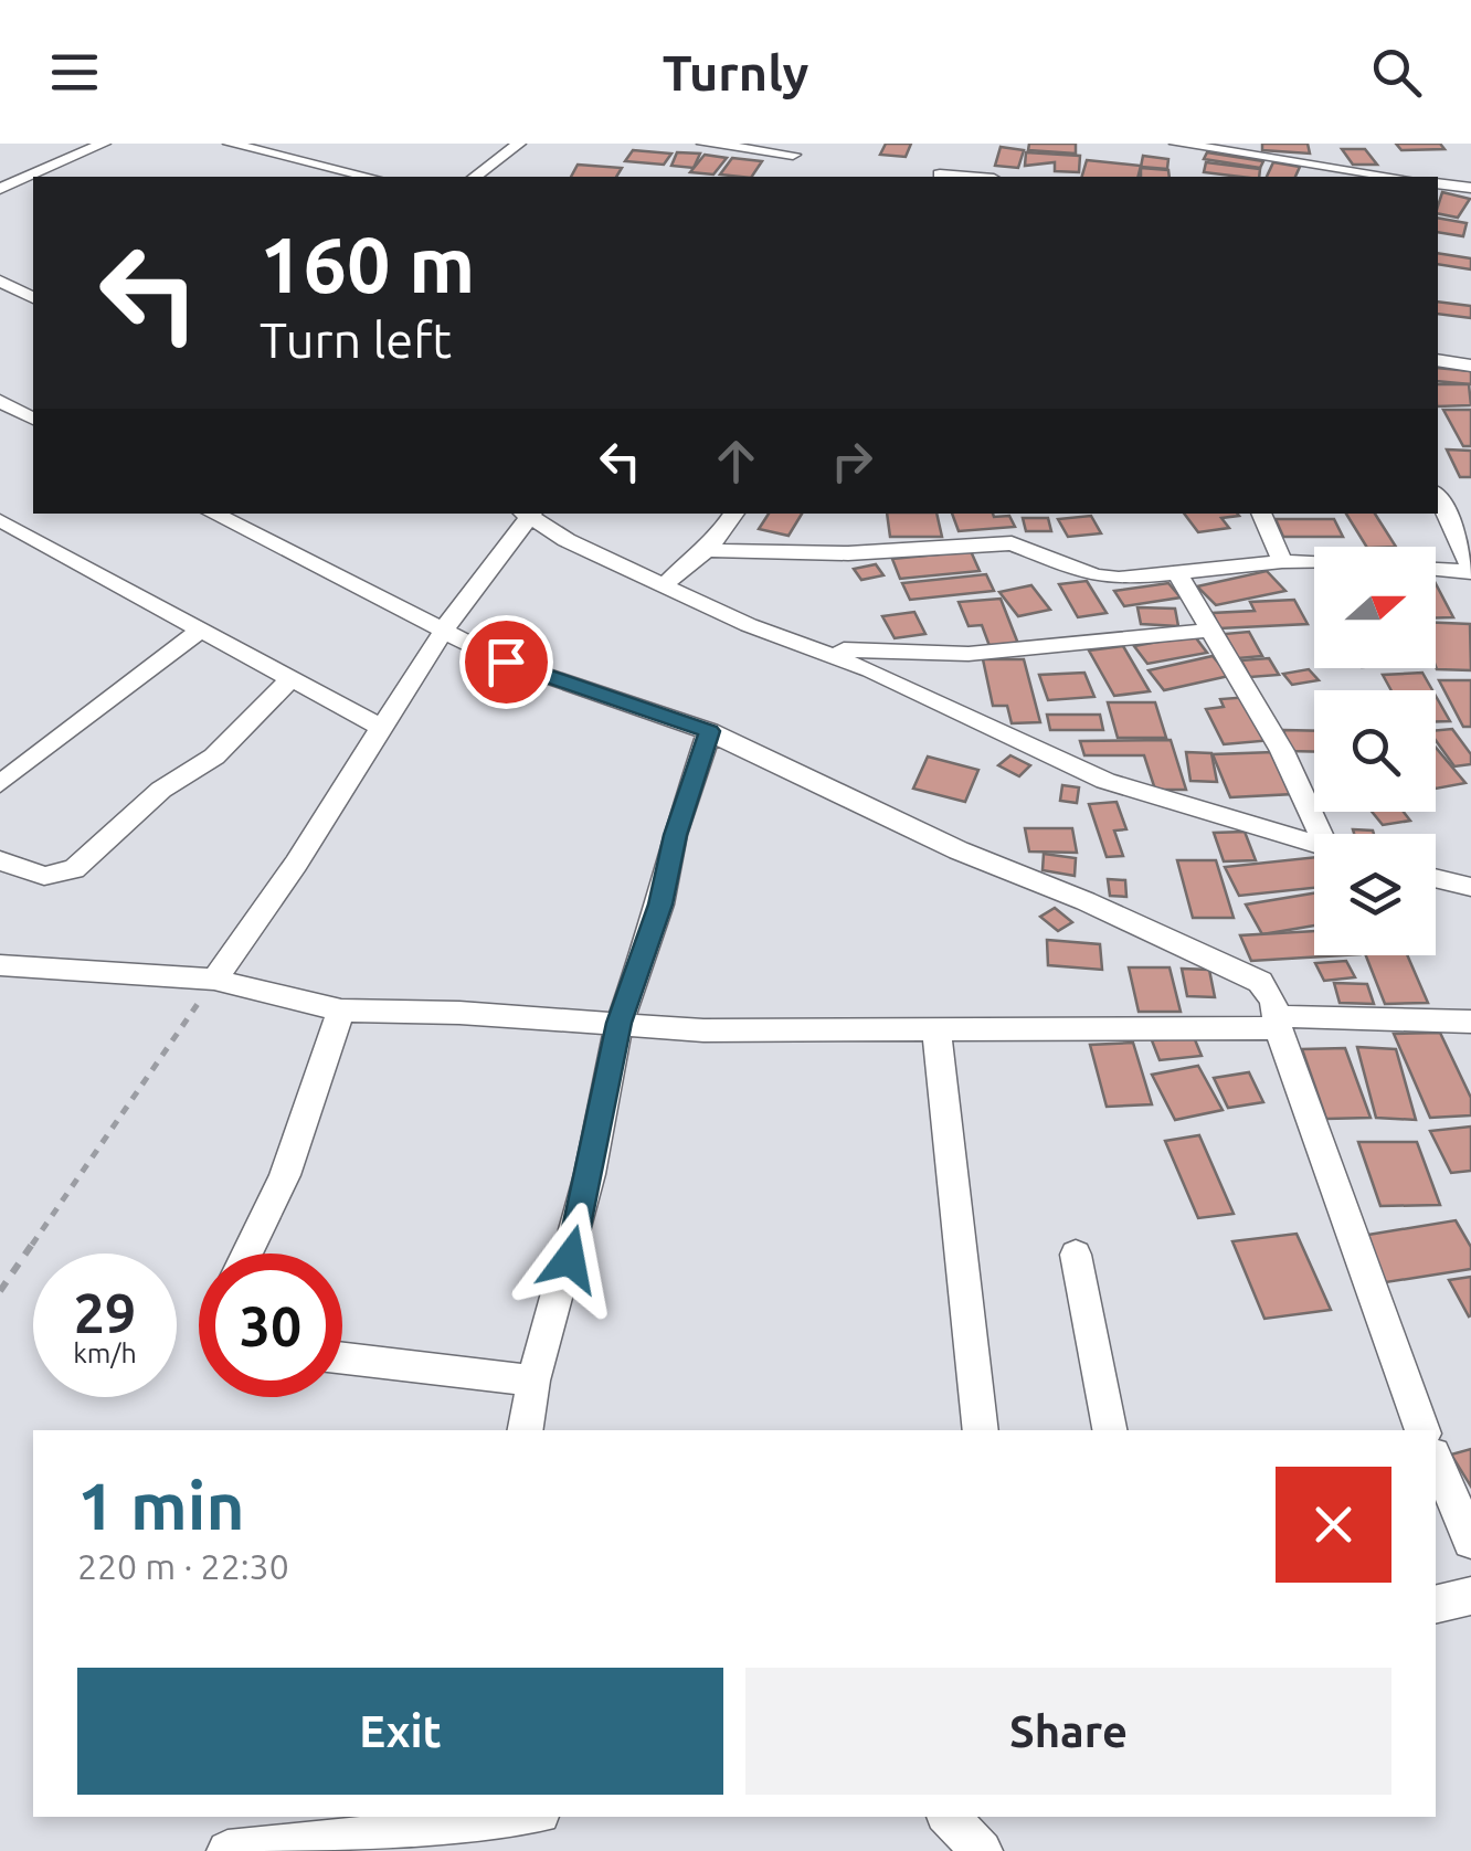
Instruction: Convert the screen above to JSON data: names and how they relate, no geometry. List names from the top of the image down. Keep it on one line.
{"north":"right","page":{"header":"Turnly","turn":["160 m","Turn left"],"speed":"29 km/h","limit":"30","heading":["1 min","220 m · 22:30"],"buttons":["Exit","Share"]}}
